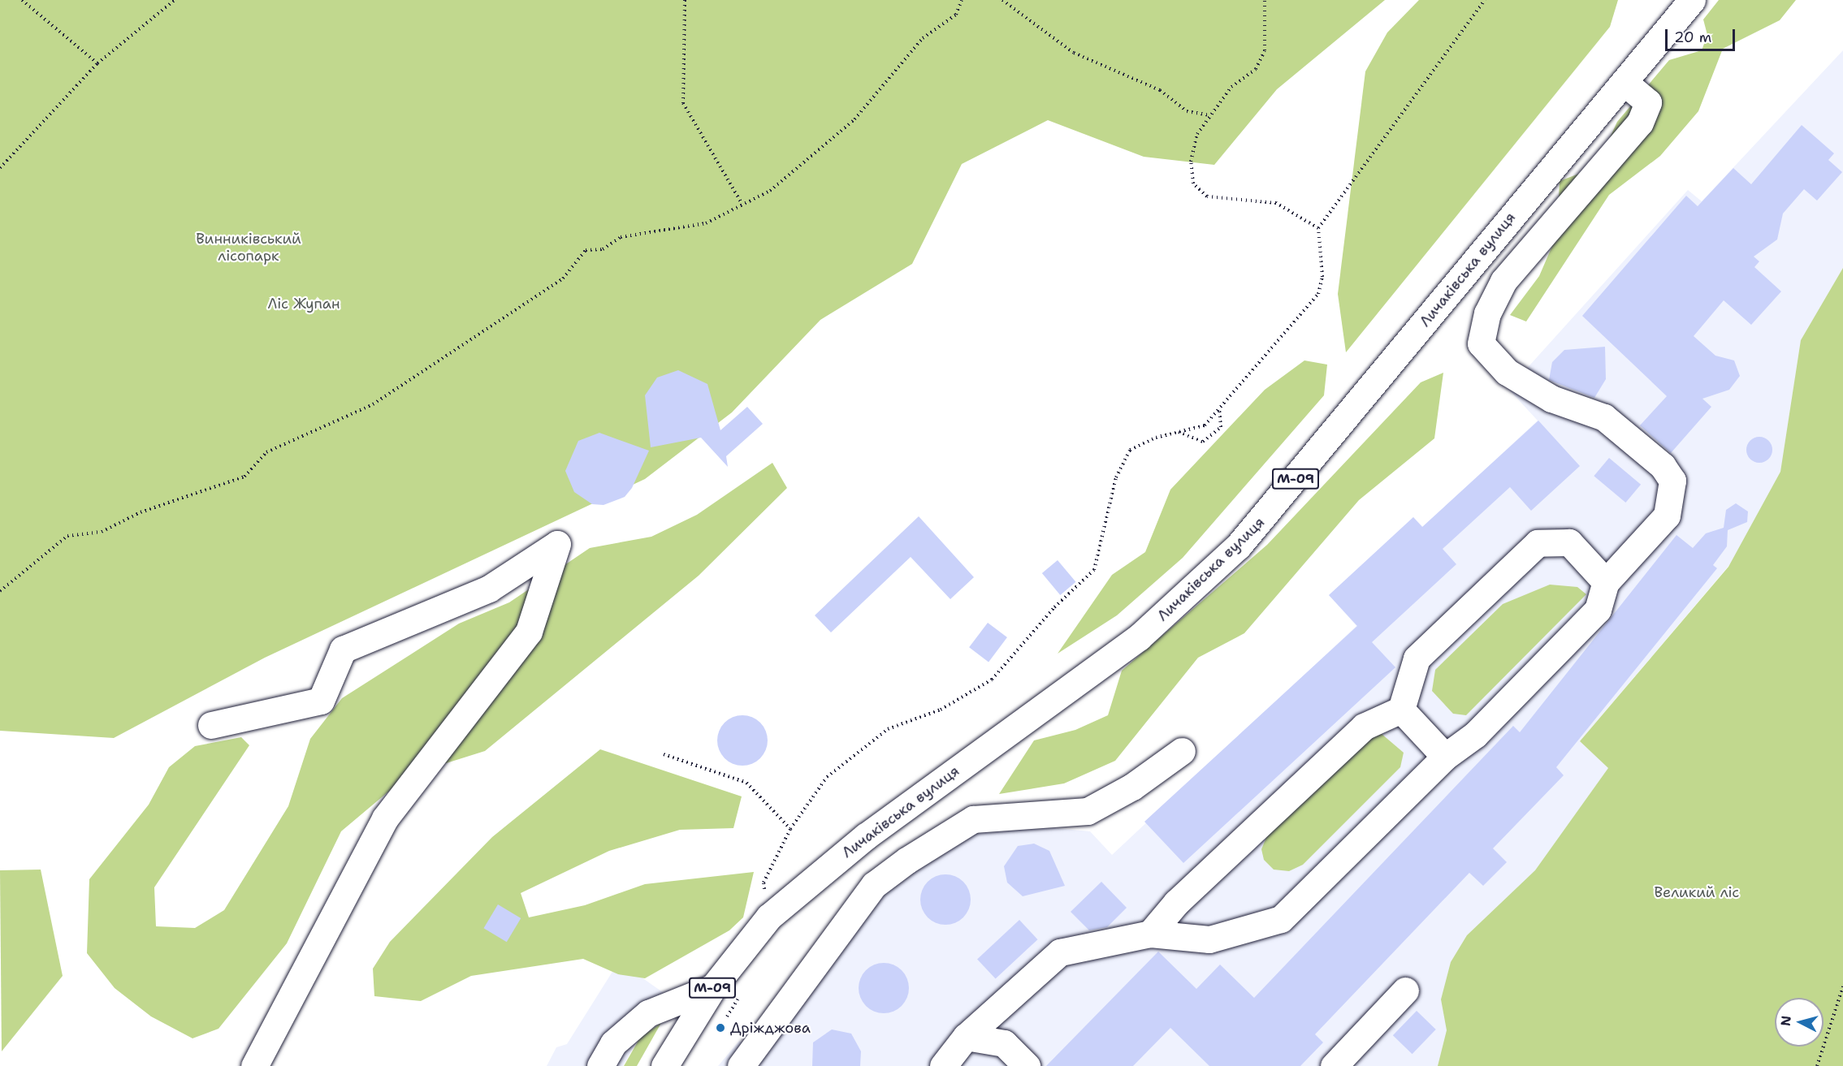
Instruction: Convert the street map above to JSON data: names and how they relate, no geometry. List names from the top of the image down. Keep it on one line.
{"streets":{"main road":["Личаківська вулиця","М-09"]},"parks":["Винниківський лісопарк","Ліс Жупан","Великий ліс"],"places":["Дріжджова"],"scale_bar":"20 m","north":"left"}
